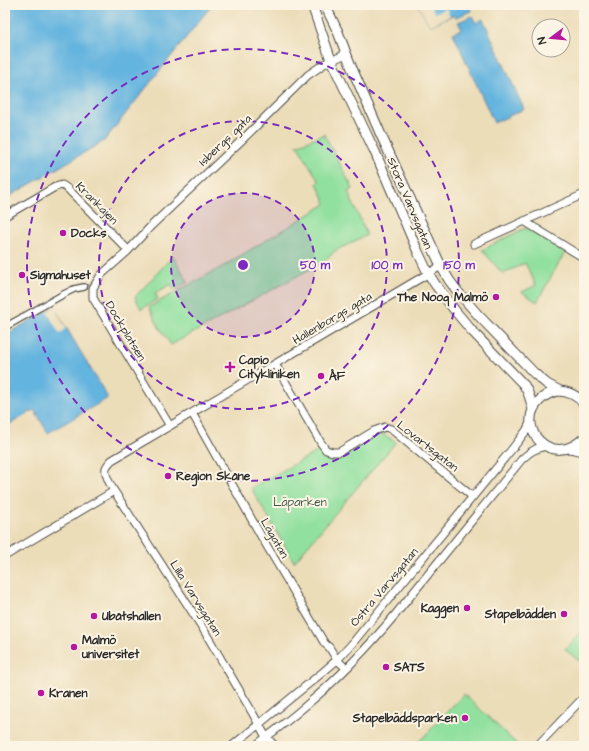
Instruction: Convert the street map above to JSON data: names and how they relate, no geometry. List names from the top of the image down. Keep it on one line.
{"streets":{"street":["Isbergs gata","Krankajen","Stora Varvsgatan","Hallenborgs gata","Dockplatsen","Lovartsgatan","Lägatan","Östra Varvsgatan","Lilla Varvsgatan"]},"crossings":[["Isbergs gata","Krankajen"],["Isbergs gata","Stora Varvsgatan"],["Isbergs gata","Dockplatsen"],["Krankajen","Dockplatsen"],["Stora Varvsgatan","Hallenborgs gata"],["Stora Varvsgatan","Östra Varvsgatan"],["Hallenborgs gata","Lovartsgatan"],["Hallenborgs gata","Lägatan"],["Dockplatsen","Lilla Varvsgatan"],["Lovartsgatan","Östra Varvsgatan"],["Lägatan","Östra Varvsgatan"],["Östra Varvsgatan","Lilla Varvsgatan"]],"parks":["Läparken"],"places":{"other":["Docks","Sigmahuset","The Nooq Malmö","ÅF","Region Skåne","Kaggen","Stapelbädden","Ubåtshallen","Malmö universitet","SATS","Kranen","Stapelbäddsparken"],"health":["Capio Citykliniken"]},"north":"left","rings":["50 m","100 m","150 m"]}
